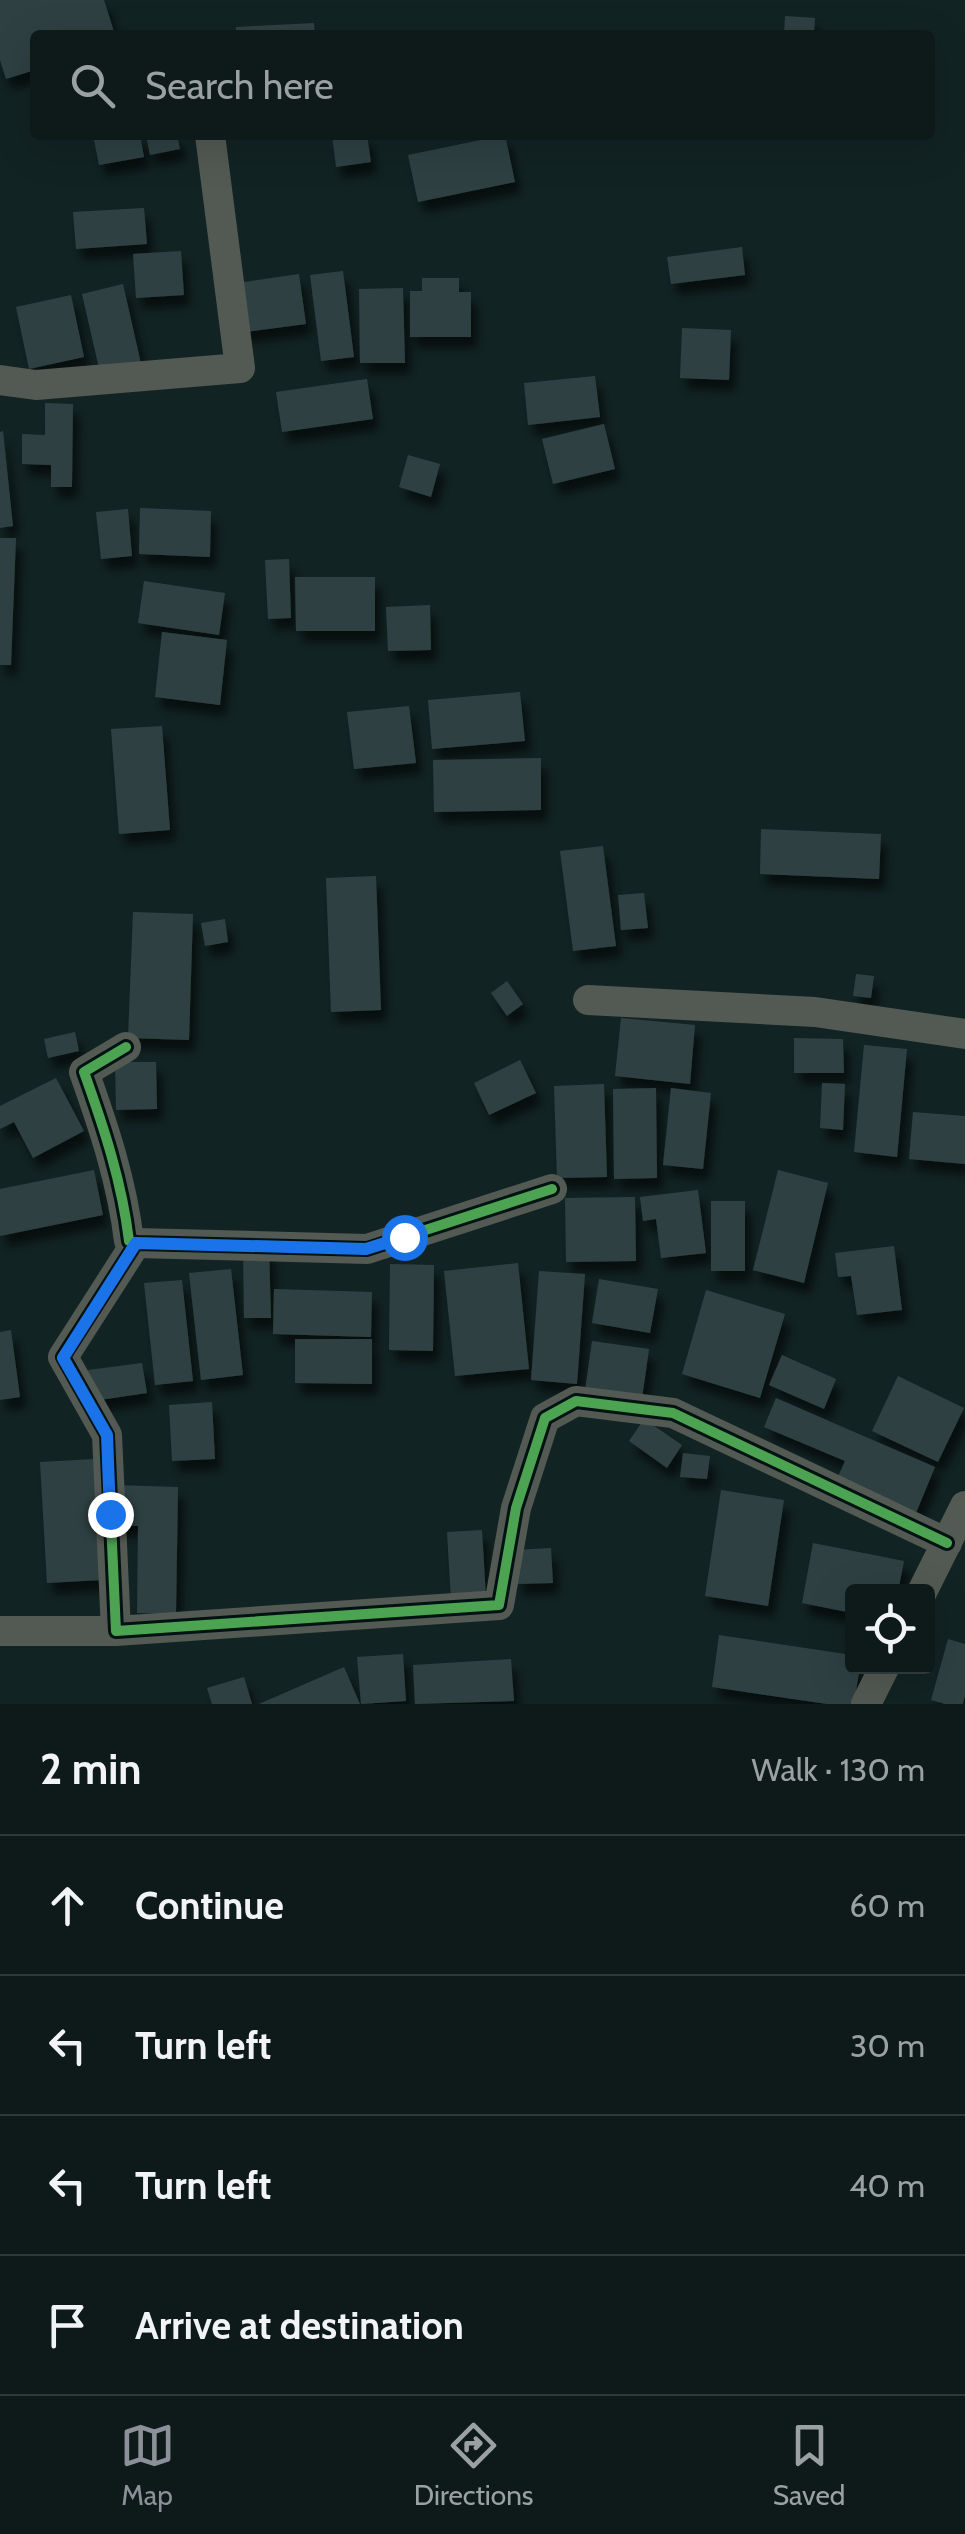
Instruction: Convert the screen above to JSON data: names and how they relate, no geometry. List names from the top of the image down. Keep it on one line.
{"page":{"search":"Search here","heading":["2 min","Walk · 130 m"],"list":[["Continue","60 m"],["Turn left","30 m"],["Turn left","40 m"],"Arrive at destination"],"nav":["Map","Directions","Saved"]}}
